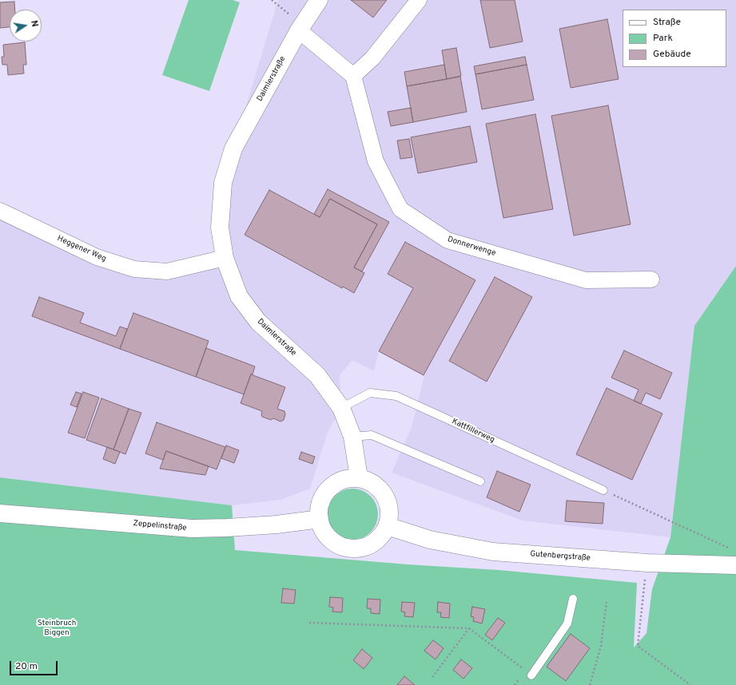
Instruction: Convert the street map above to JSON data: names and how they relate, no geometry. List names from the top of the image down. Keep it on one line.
{"streets":{"main road":["Daimlerstraße","Zeppelinstraße","Gutenbergstraße"],"street":["Donnerwenge","Heggener Weg"],"lane":["Kattfillerweg"]},"crossings":[["Daimlerstraße","Heggener Weg"],["Daimlerstraße","Kattfillerweg"],["Daimlerstraße","Zeppelinstraße"],["Daimlerstraße","Gutenbergstraße"],["Zeppelinstraße","Gutenbergstraße"]],"parks":["Steinbruch Biggen"],"legend":["Straße","Park","Gebäude"],"scale_bar":"20 m","north":"right"}
